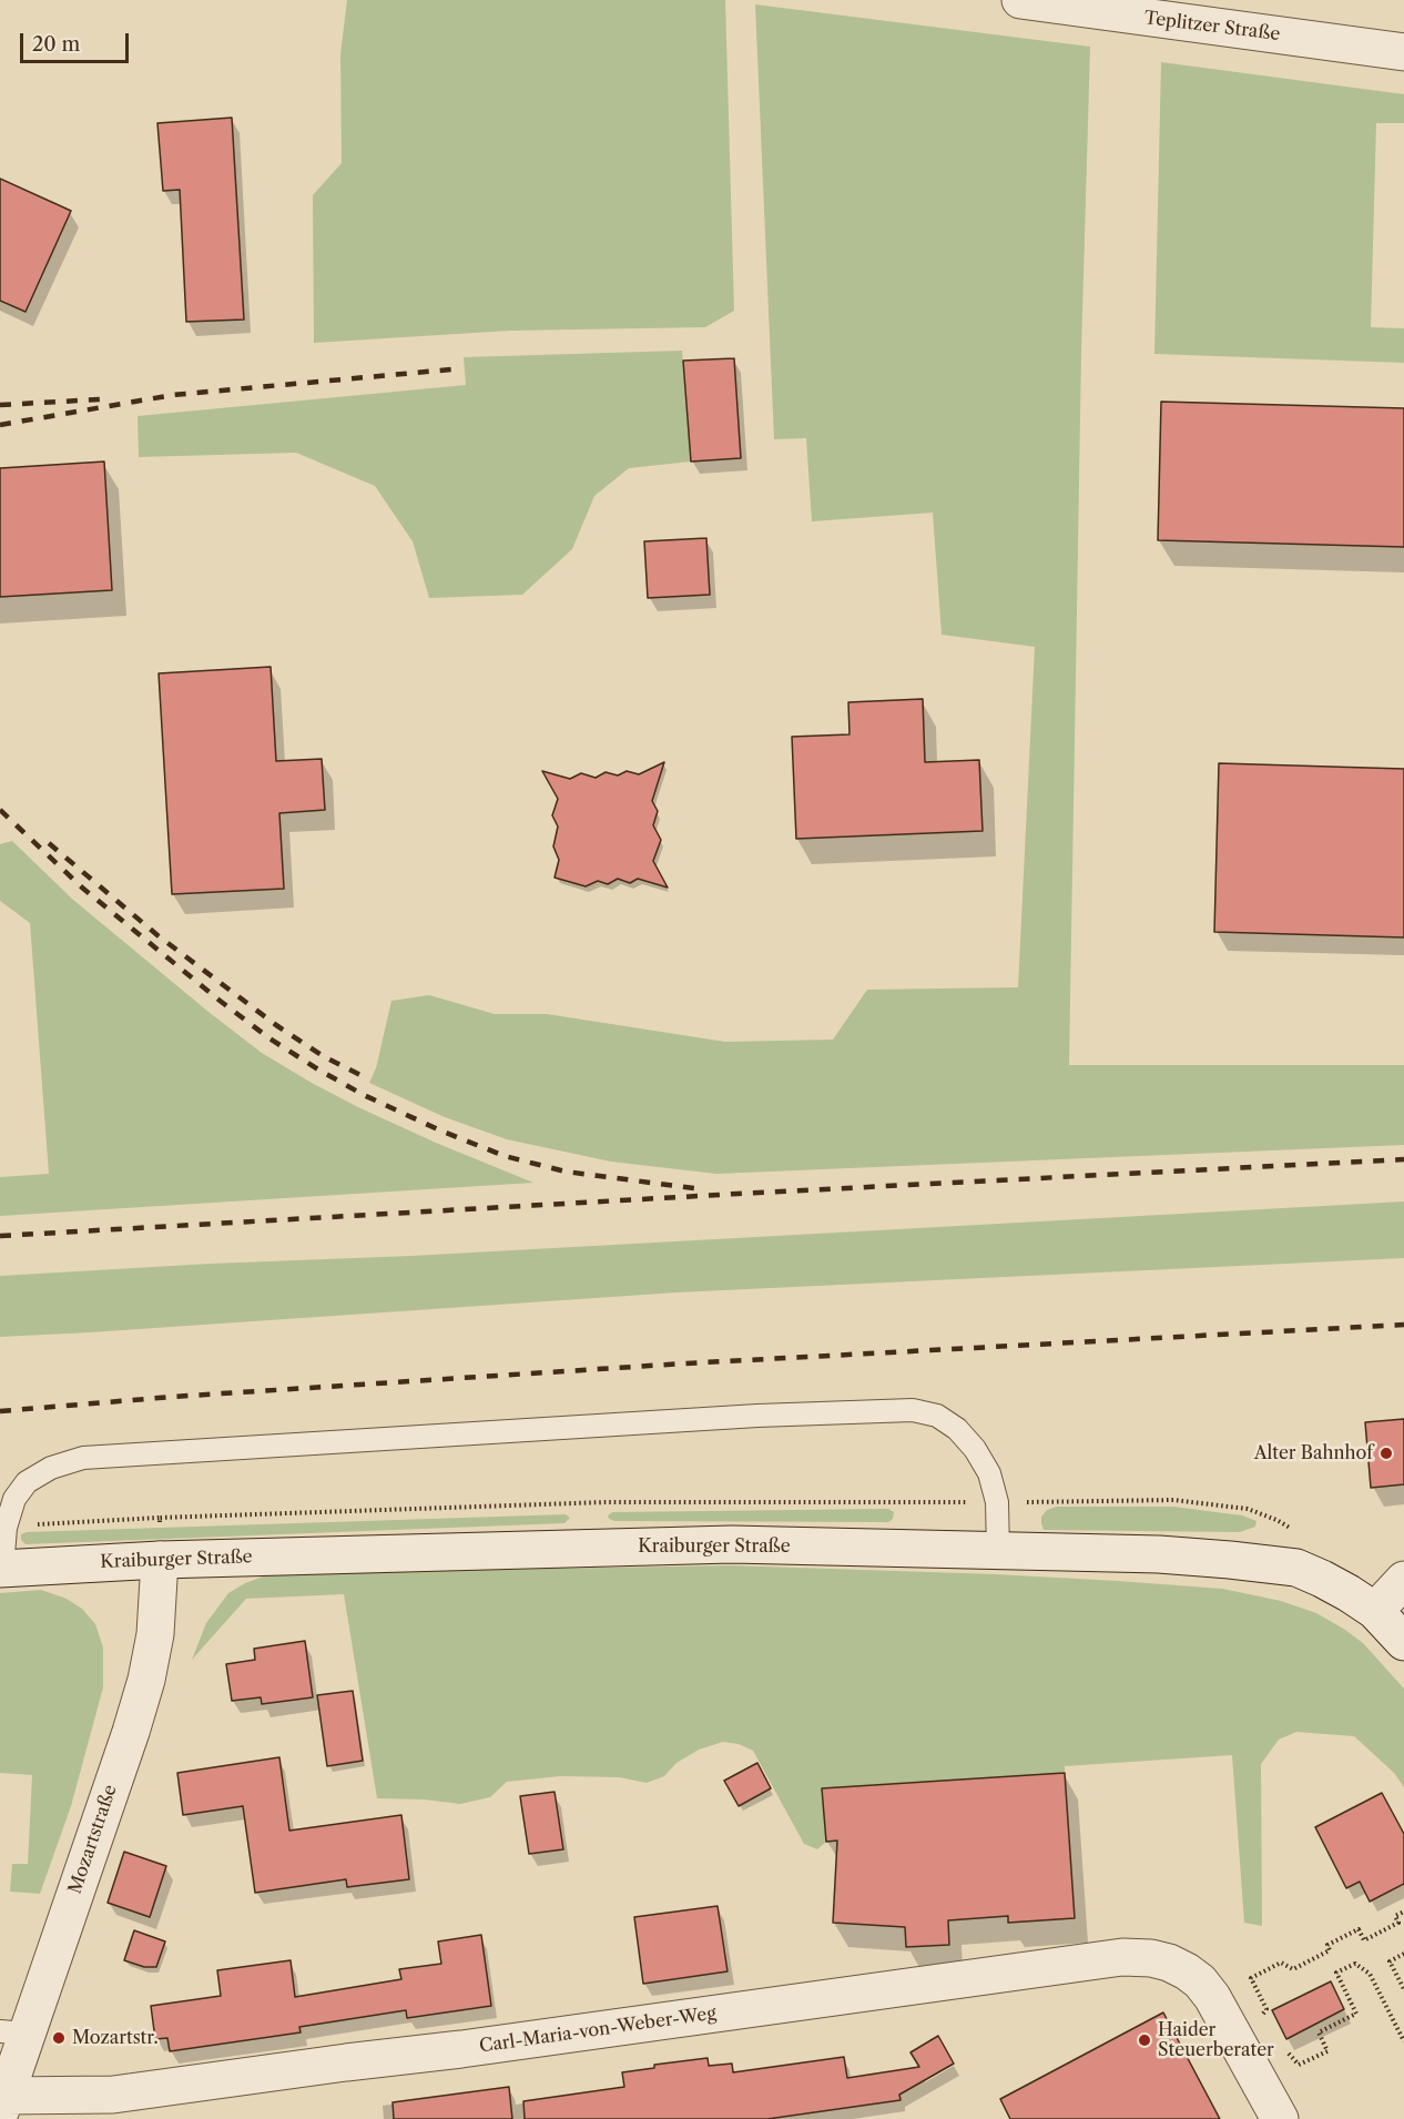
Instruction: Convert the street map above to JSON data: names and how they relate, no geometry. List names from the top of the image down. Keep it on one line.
{"streets":{"street":["Teplitzer Straße","Kraiburger Straße","Mozartstraße","Carl-Maria-von-Weber-Weg"]},"crossings":[["Kraiburger Straße","Mozartstraße"],["Mozartstraße","Carl-Maria-von-Weber-Weg"]],"places":["Alter Bahnhof","Mozartstr.","Haider Steuerberater"],"scale_bar":"20 m"}
